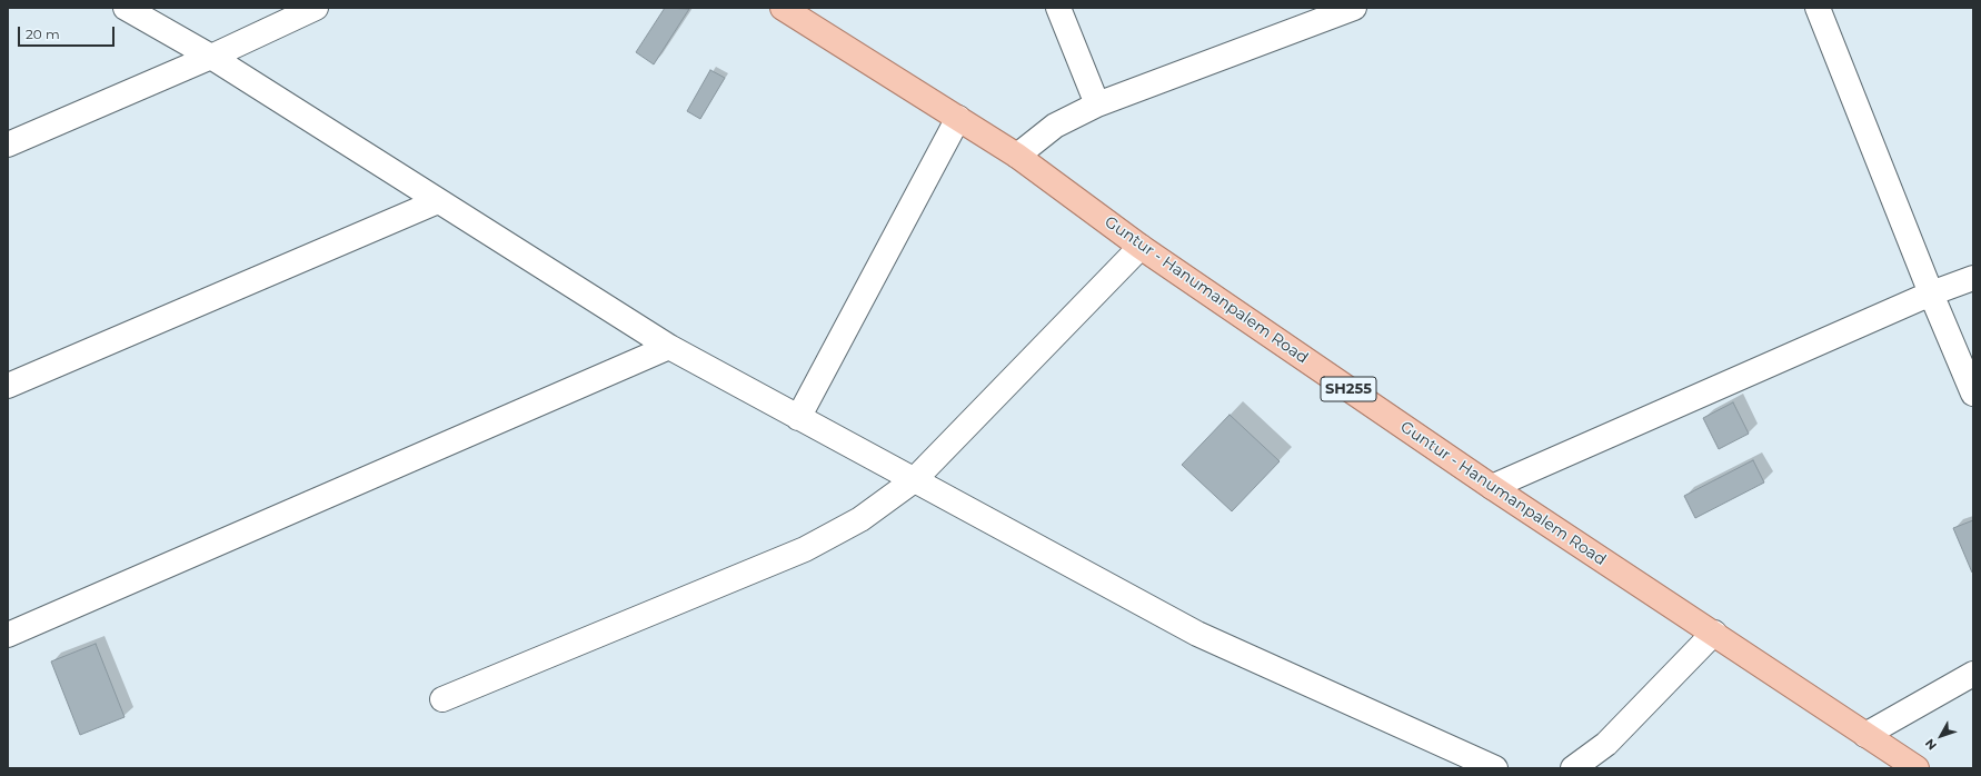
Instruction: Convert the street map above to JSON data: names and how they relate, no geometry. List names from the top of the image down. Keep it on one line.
{"streets":{"main road":["Guntur - Hanumanpalem Road","SH255"]},"scale_bar":"20 m","north":"bottom left"}
